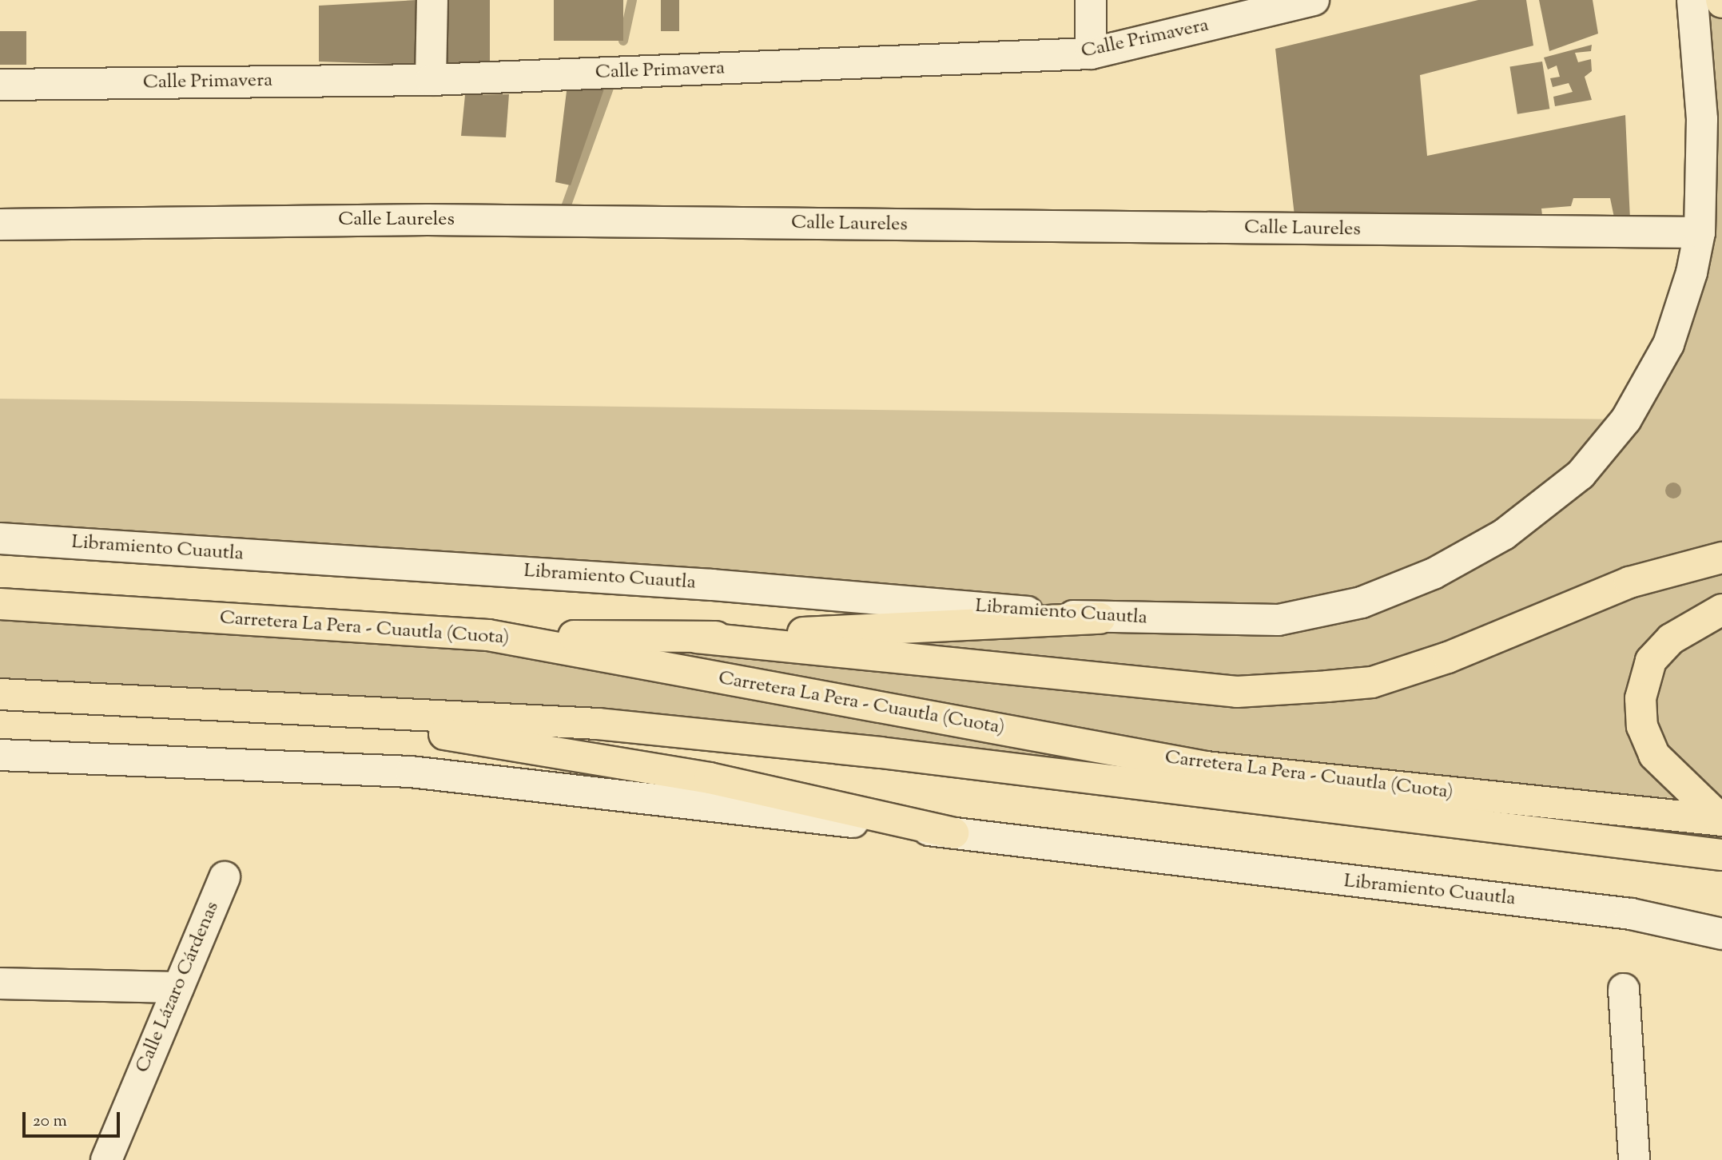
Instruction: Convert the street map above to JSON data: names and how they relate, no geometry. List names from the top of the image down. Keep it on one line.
{"streets":{"highway":["Carretera La Pera - Cuautla (Cuota)"],"main road":["Calle Primavera","Calle Laureles","Libramiento Cuautla","Calle Lázaro Cárdenas"]},"crossings":[["Calle Laureles","Libramiento Cuautla"]],"scale_bar":"20 m"}
